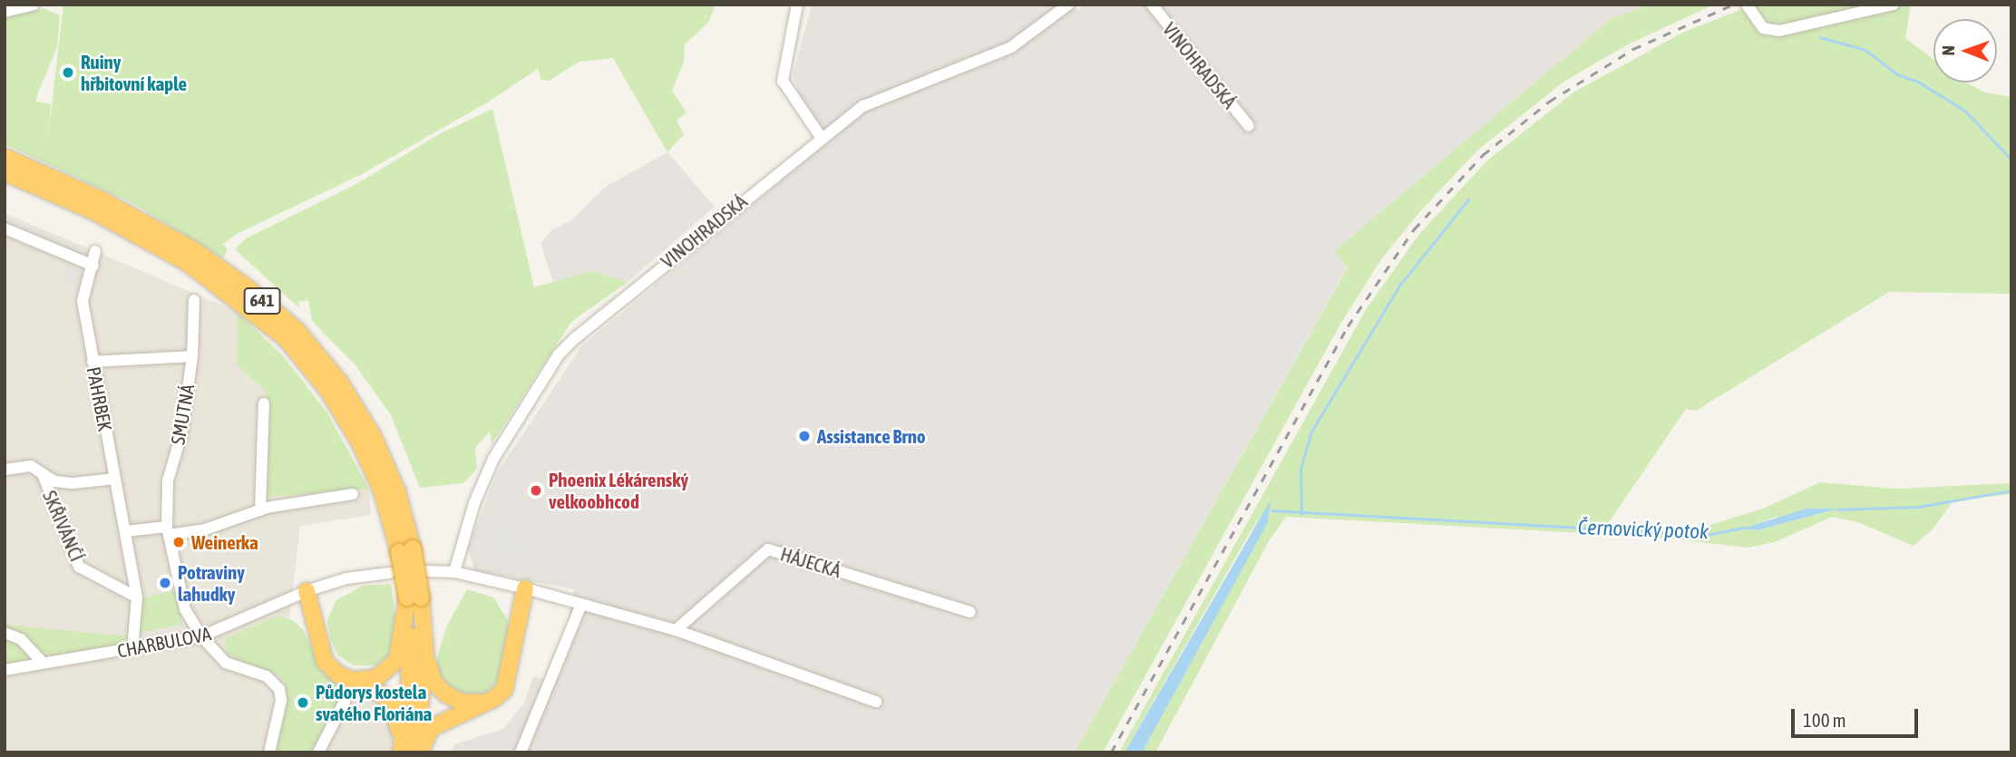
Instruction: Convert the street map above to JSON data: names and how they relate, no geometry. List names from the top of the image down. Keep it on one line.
{"streets":{"highway":["641"],"street":["VINOHRADSKÁ","PAHRBEK","SMUTNÁ","SKŘIVÁNČÍ","HÁJECKÁ","CHARBULOVA"]},"crossings":[["PAHRBEK","SKŘIVÁNČÍ"],["PAHRBEK","CHARBULOVA"],["SMUTNÁ","CHARBULOVA"]],"water":["Černovický potok"],"places":["Ruiny hřbitovní kaple","Assistance Brno","Phoenix Lékárenský velkoobhcod","Weinerka","Potraviny lahudky","Půdorys kostela svatého Floriána"],"scale_bar":"100 m","north":"left"}
